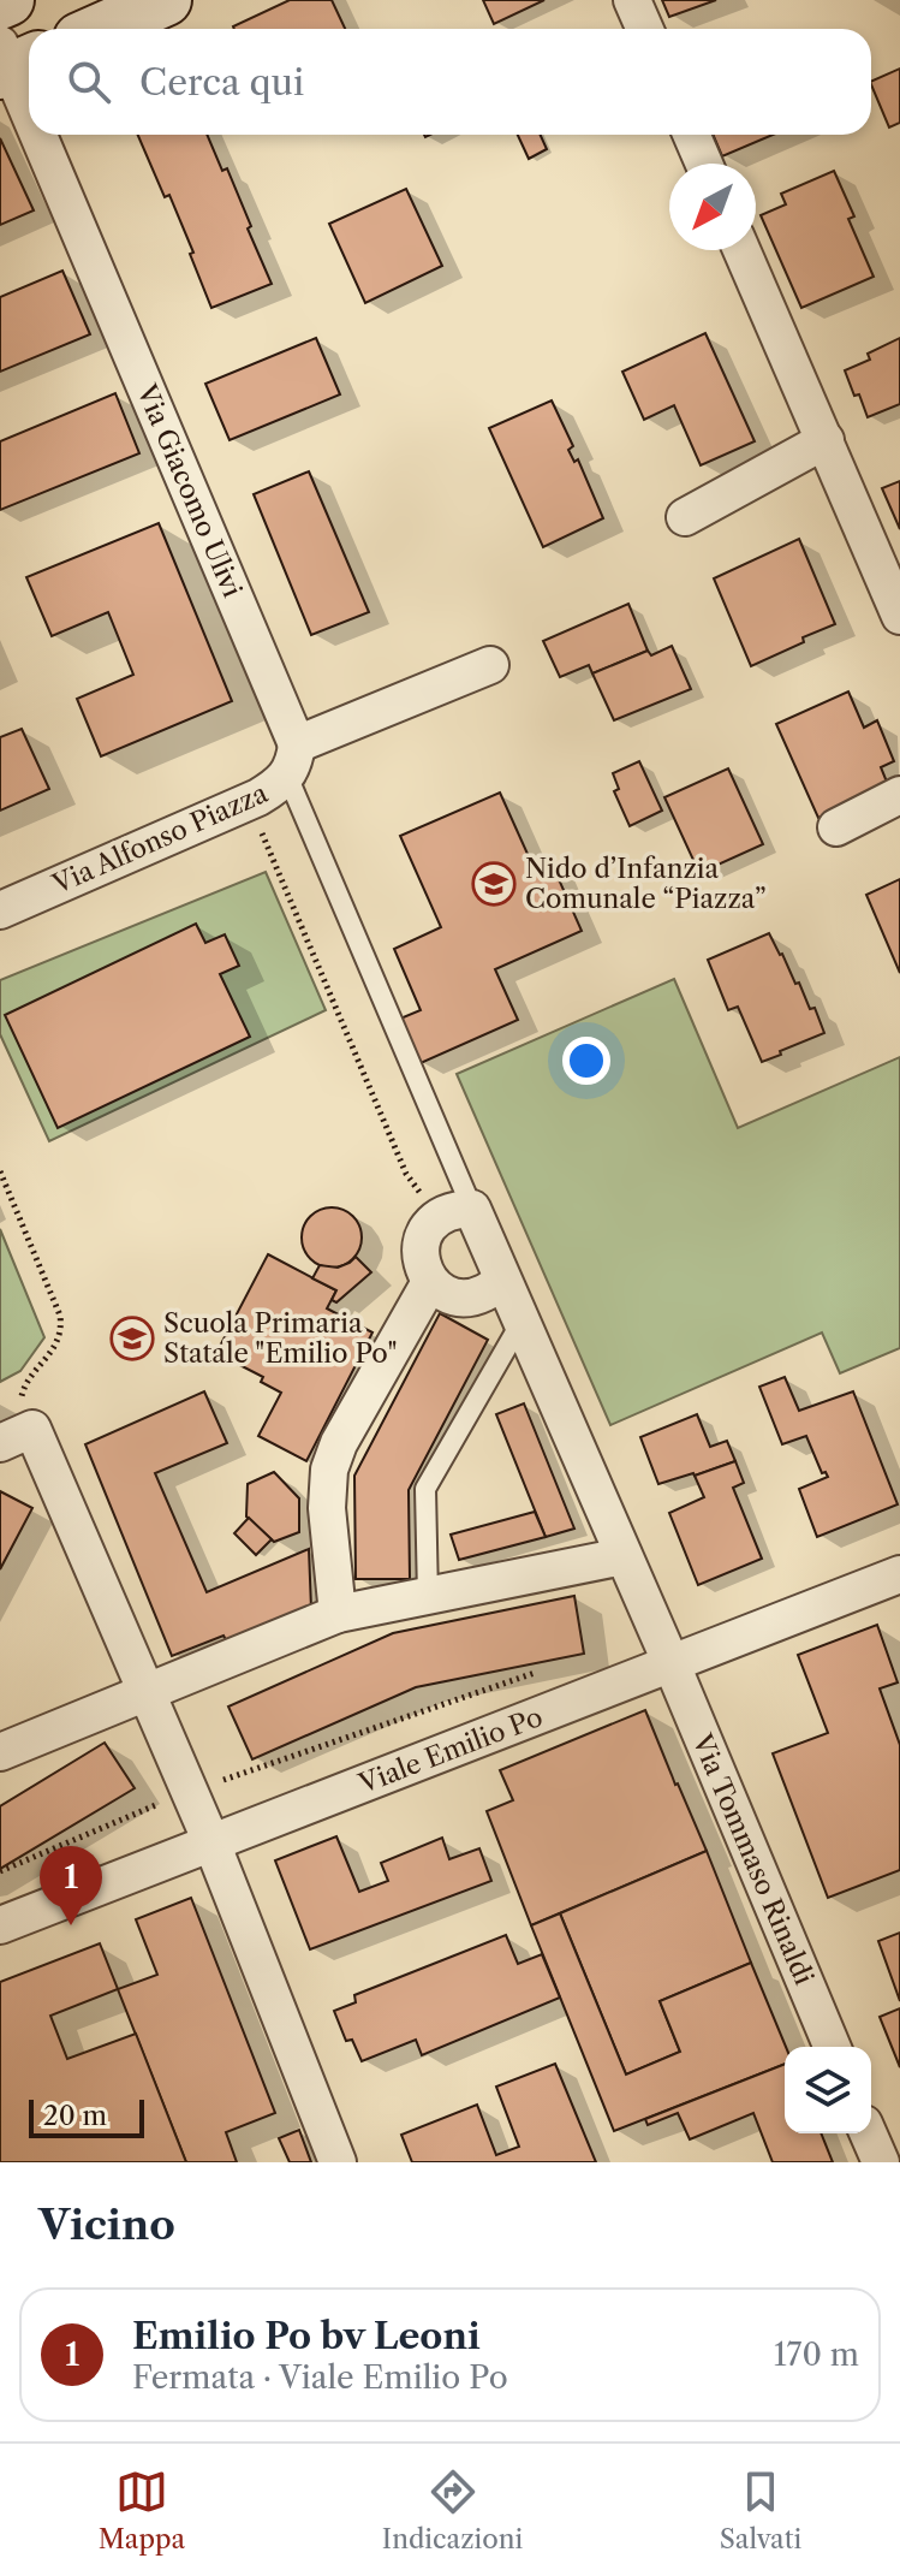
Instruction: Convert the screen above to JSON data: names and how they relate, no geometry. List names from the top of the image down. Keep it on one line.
{"streets":{"street":["Via Giacomo Ulivi","Via Alfonso Piazza","Viale Emilio Po","Via Tommaso Rinaldi"]},"crossings":[["Via Giacomo Ulivi","Via Alfonso Piazza"],["Viale Emilio Po","Via Tommaso Rinaldi"]],"places":{"school or university":["Nido d’Infanzia Comunale “Piazza”","Scuola Primaria Statale \"Emilio Po\""]},"scale_bar":"20 m","north":"bottom left","page":{"search":"Cerca qui","pins":"1","scale":"20 m","heading":"Vicino","list":[{"mark":"1","name":"Emilio Po bv Leoni","note":"Fermata · Viale Emilio Po","value":"170 m"}],"nav":["Mappa","Indicazioni","Salvati"]}}
